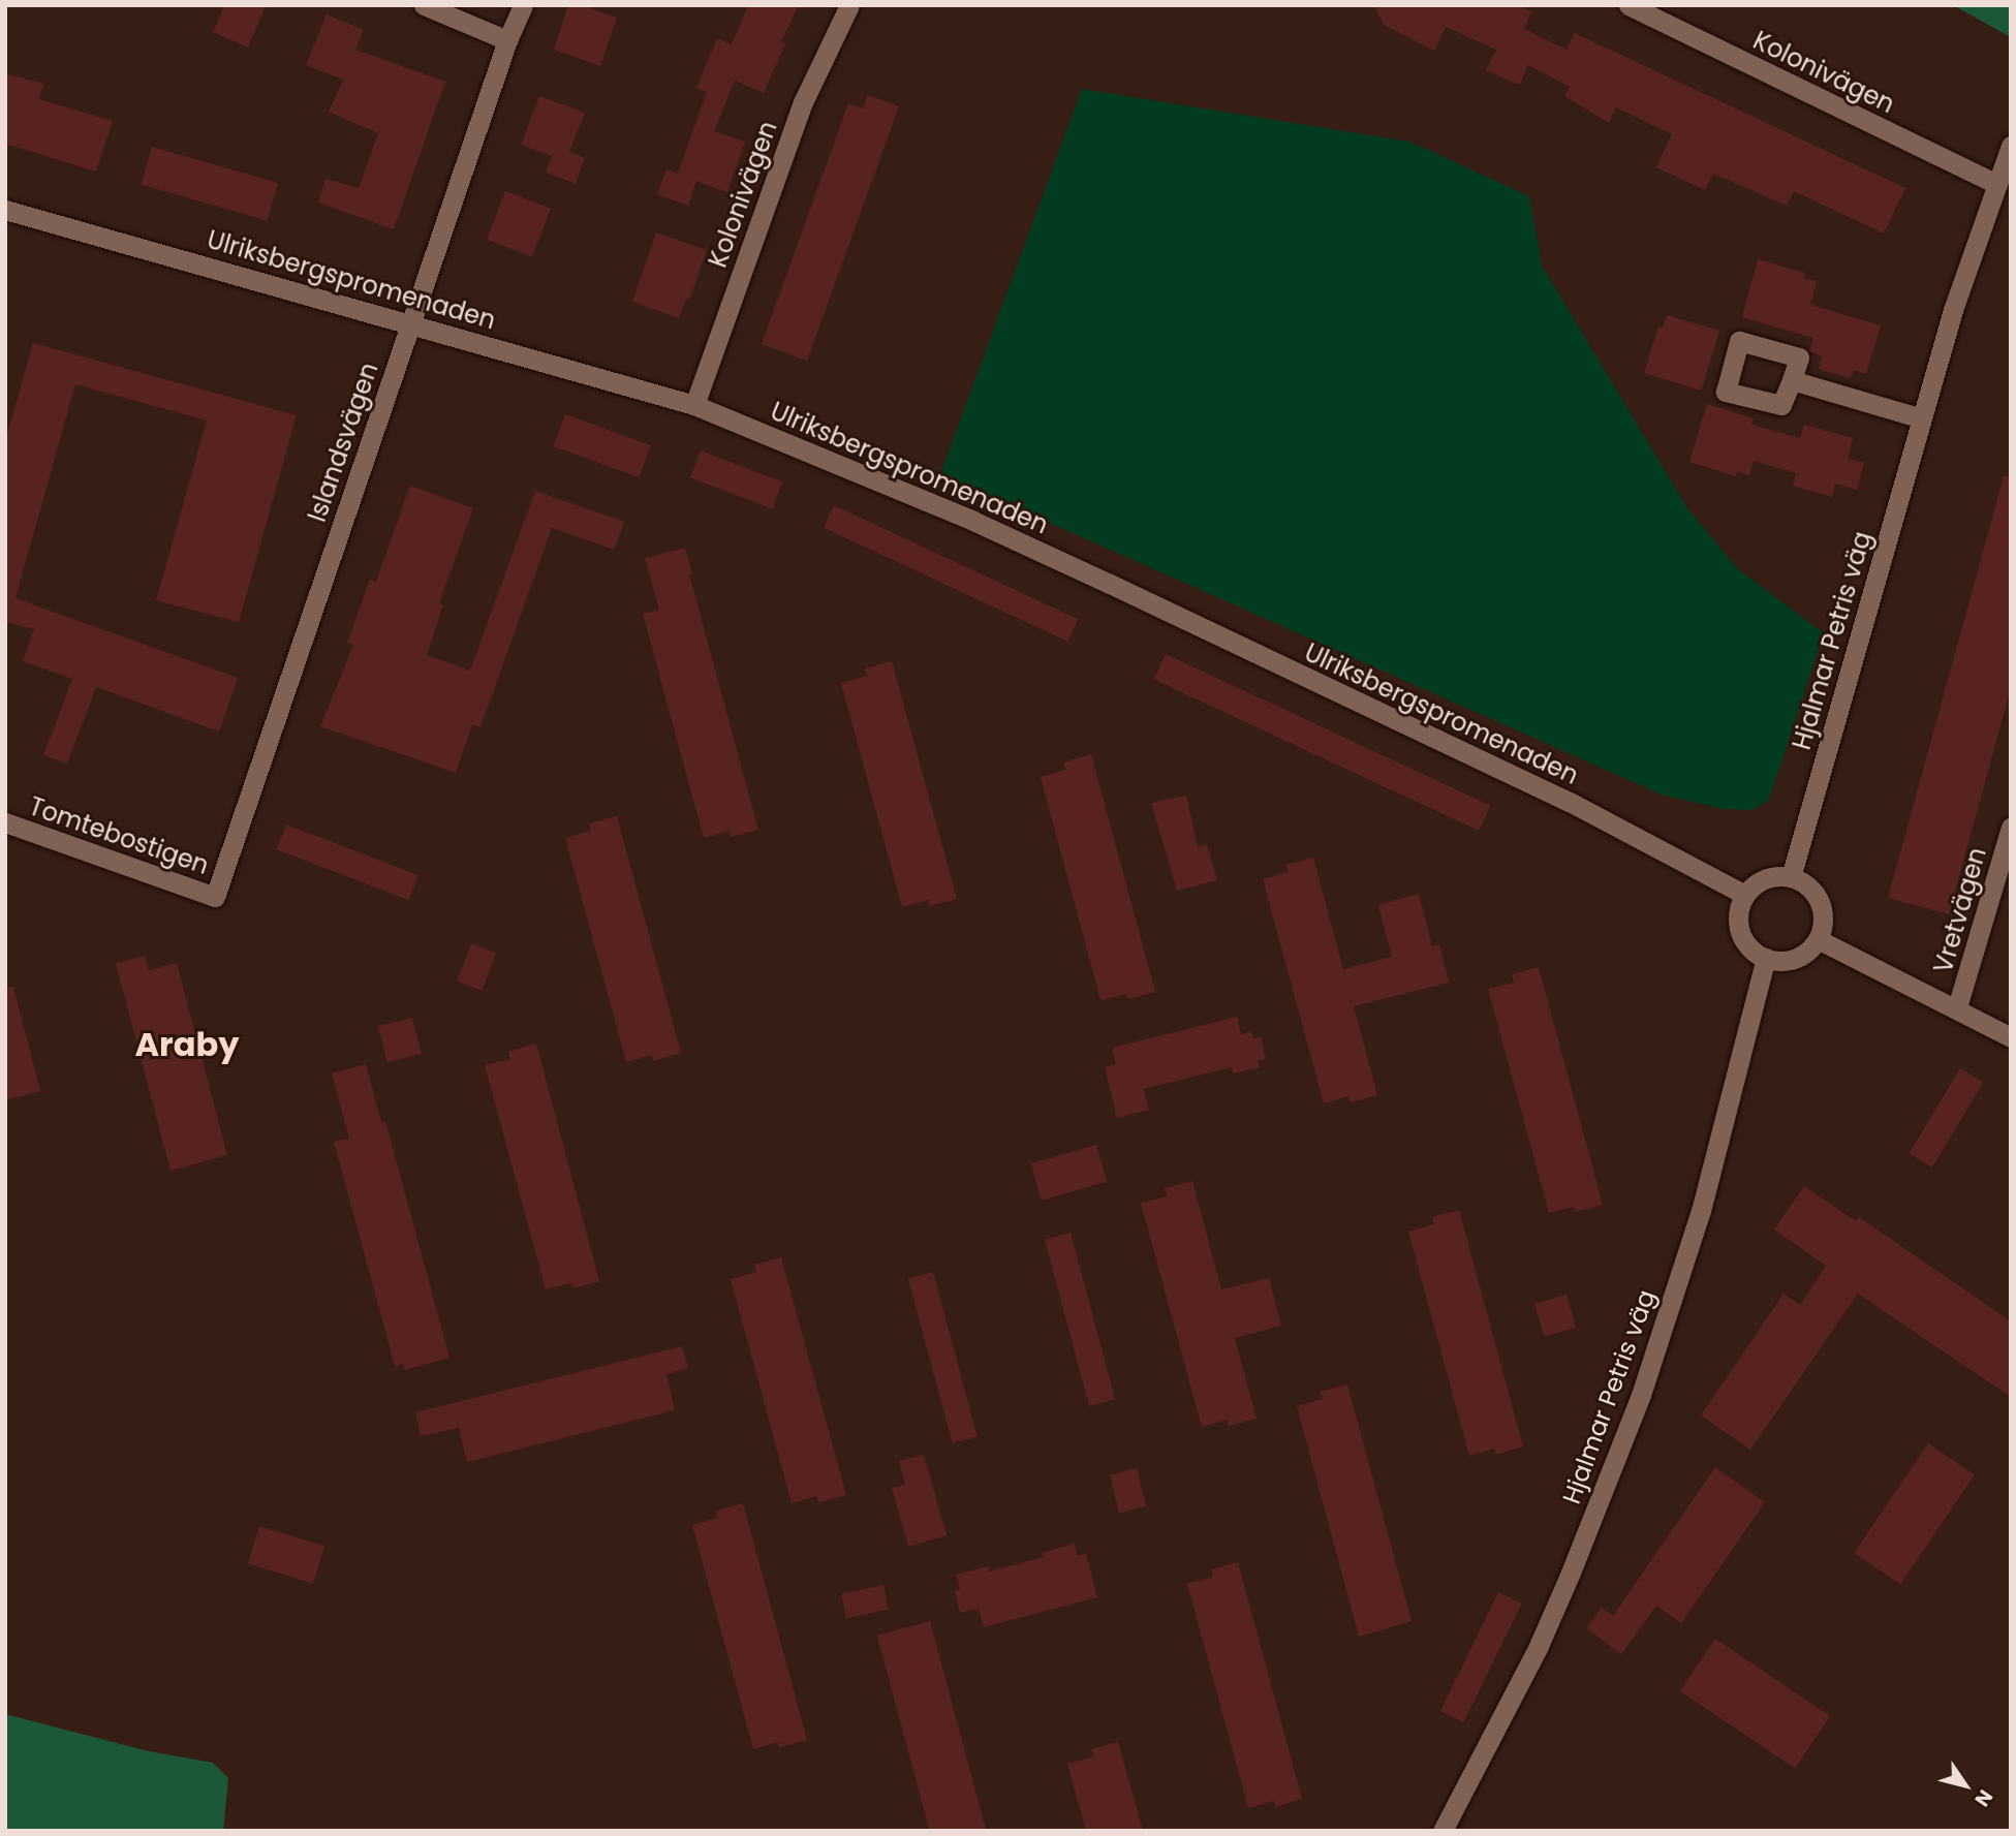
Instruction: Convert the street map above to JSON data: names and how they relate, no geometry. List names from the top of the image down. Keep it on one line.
{"streets":{"street":["Kolonivägen","Ulriksbergspromenaden","Islandsvägen","Hjalmar Petris väg","Tomtebostigen","Vretvägen"]},"crossings":[["Kolonivägen","Ulriksbergspromenaden"],["Kolonivägen","Hjalmar Petris väg"],["Ulriksbergspromenaden","Islandsvägen"],["Ulriksbergspromenaden","Hjalmar Petris väg"],["Islandsvägen","Tomtebostigen"]],"districts":["Araby"],"north":"bottom right"}
